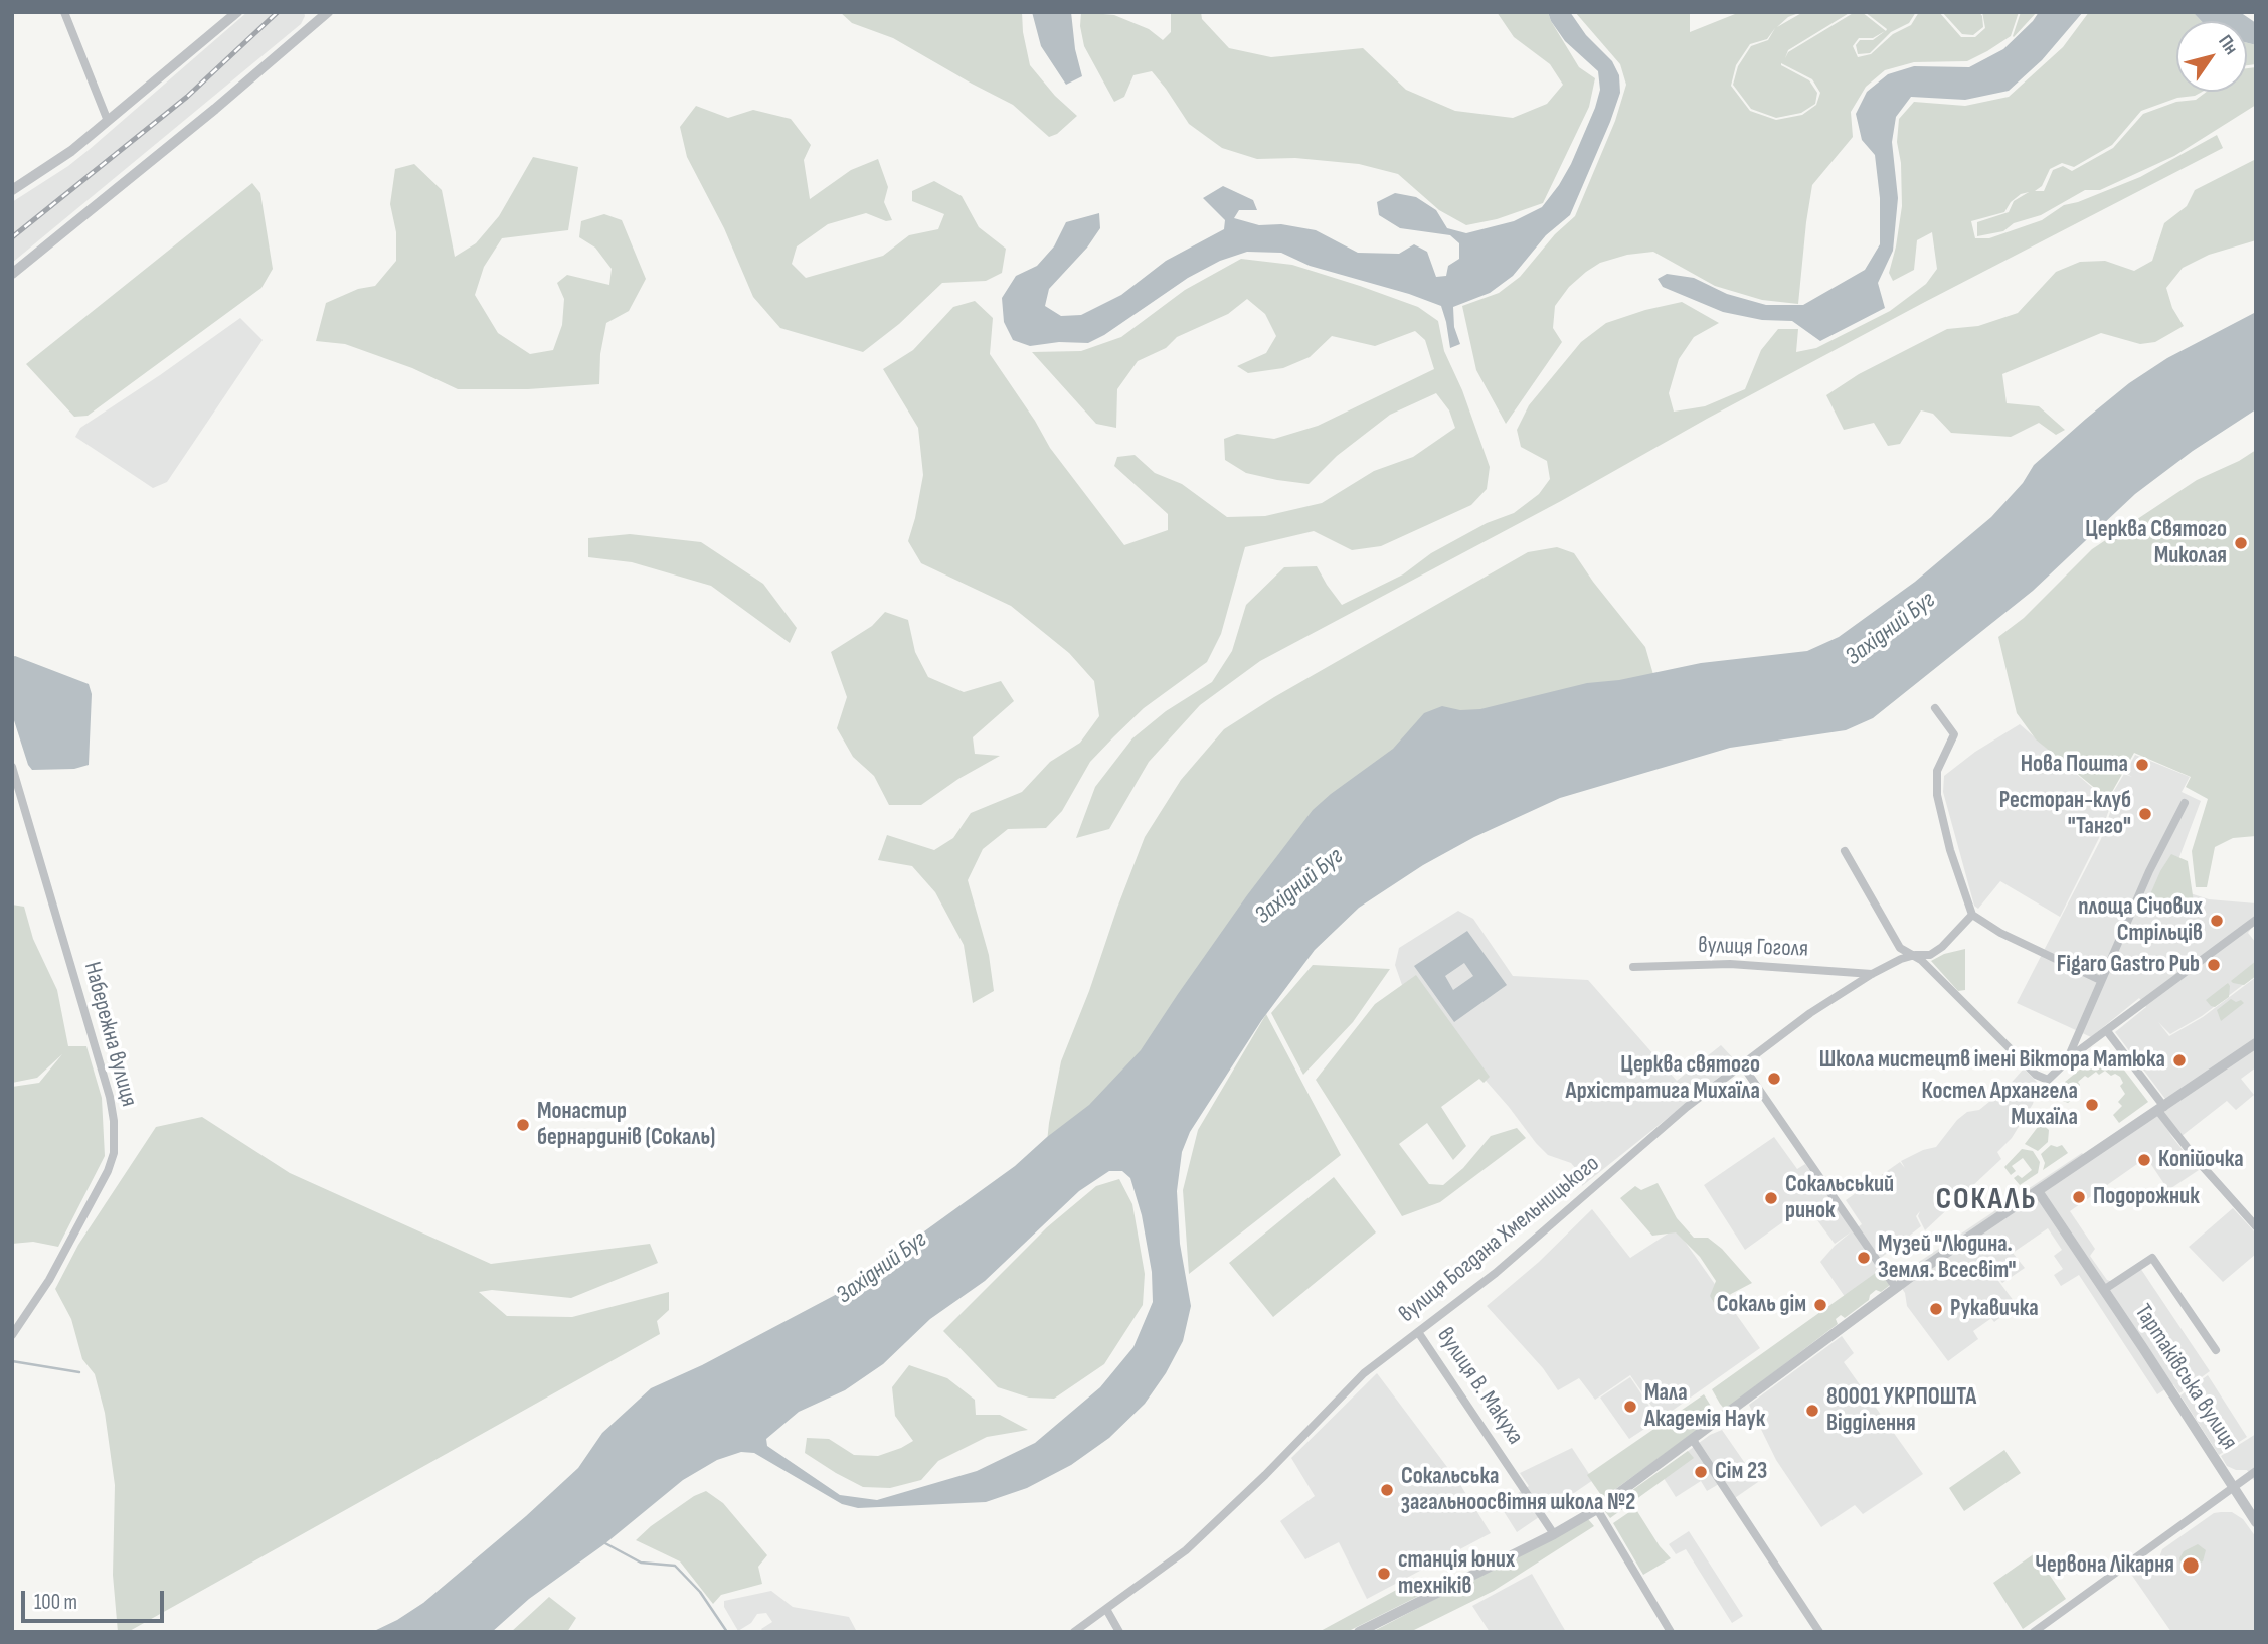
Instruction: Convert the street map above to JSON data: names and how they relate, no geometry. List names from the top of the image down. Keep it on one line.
{"streets":{"street":["вулиця Гоголя","Набережна вулиця","вулиця Богдана Хмельницького","Тартаківська вулиця","вулиця В. Макуха"]},"crossings":[["вулиця Гоголя","вулиця Богдана Хмельницького"],["вулиця Богдана Хмельницького","вулиця В. Макуха"]],"districts":["СОКАЛЬ"],"water":["Західний Буг"],"places":["Церква Святого Миколая","Нова Пошта","Ресторан-клуб \"Танго\"","площа Січових Стрільців","Figaro Gastro Pub","Школа мистецтв імені Віктора Матюка","Церква святого Архістратига Михаїла","Костел Архангела Михаїла","Монастир бернардинів (Сокаль)","Копійочка","Подорожник","Сокальський ринок","Музей \"Людина. Земля. Всесвіт\"","Сокаль дім","Рукавичка","Мала Академія Наук","80001 УКРПОШТА Відділення","Сім 23","Сокальська загальноосвітня школа №2","Червона Лікарня","станція юних техніків"],"scale_bar":"100 m","north":"top right"}
